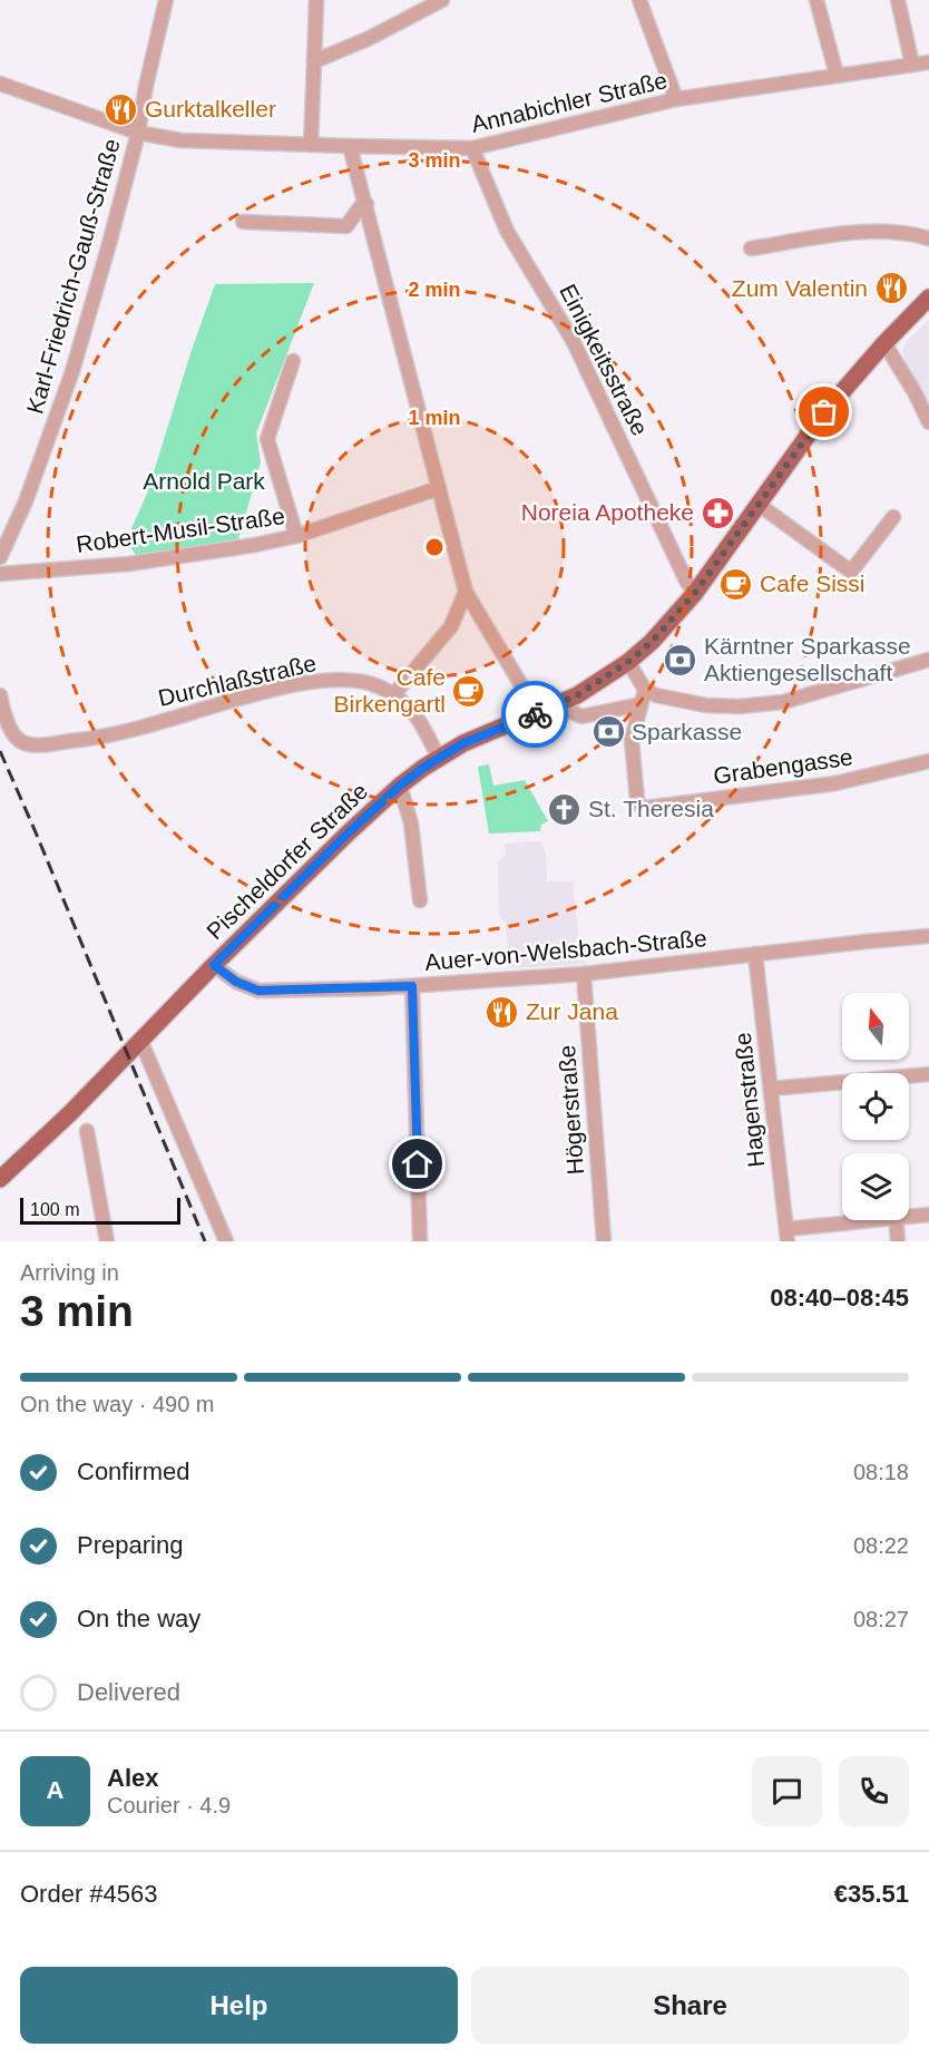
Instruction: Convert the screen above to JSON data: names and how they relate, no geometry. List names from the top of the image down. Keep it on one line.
{"streets":{"main road":["Pischeldorfer Straße"],"street":["Annabichler Straße","Karl-Friedrich-Gauß-Straße","Einigkeitsstraße","Robert-Musil-Straße","Durchlaßstraße","Grabengasse","Auer-von-Welsbach-Straße","Hagenstraße","Högerstraße"]},"crossings":[["Annabichler Straße","Karl-Friedrich-Gauß-Straße"],["Annabichler Straße","Einigkeitsstraße"],["Einigkeitsstraße","Pischeldorfer Straße"],["Durchlaßstraße","Pischeldorfer Straße"],["Pischeldorfer Straße","Auer-von-Welsbach-Straße"],["Auer-von-Welsbach-Straße","Hagenstraße"],["Auer-von-Welsbach-Straße","Högerstraße"]],"parks":["Arnold Park"],"places":{"restaurant":["Gurktalkeller","Zum Valentin","Zur Jana"],"pharmacy":["Noreia Apotheke"],"cafe":["Cafe Sissi","Cafe Birkengartl"],"bank":["Kärntner Sparkasse Aktiengesellschaft","Sparkasse"],"church":["St. Theresia"]},"scale_bar":"100 m","north":"top","page":{"scale":"100 m","heading":["3 min","Arriving in","08:40–08:45"],"panel":["Alex","Courier · 4.9","Order #4563","€35.51"],"bar":"On the way · 490 m","list":[["Confirmed","08:18"],["Preparing","08:22"],["On the way","08:27"],"Delivered"],"round":"A","buttons":["Help","Share"]},"rings":["3 min","2 min","1 min"]}
